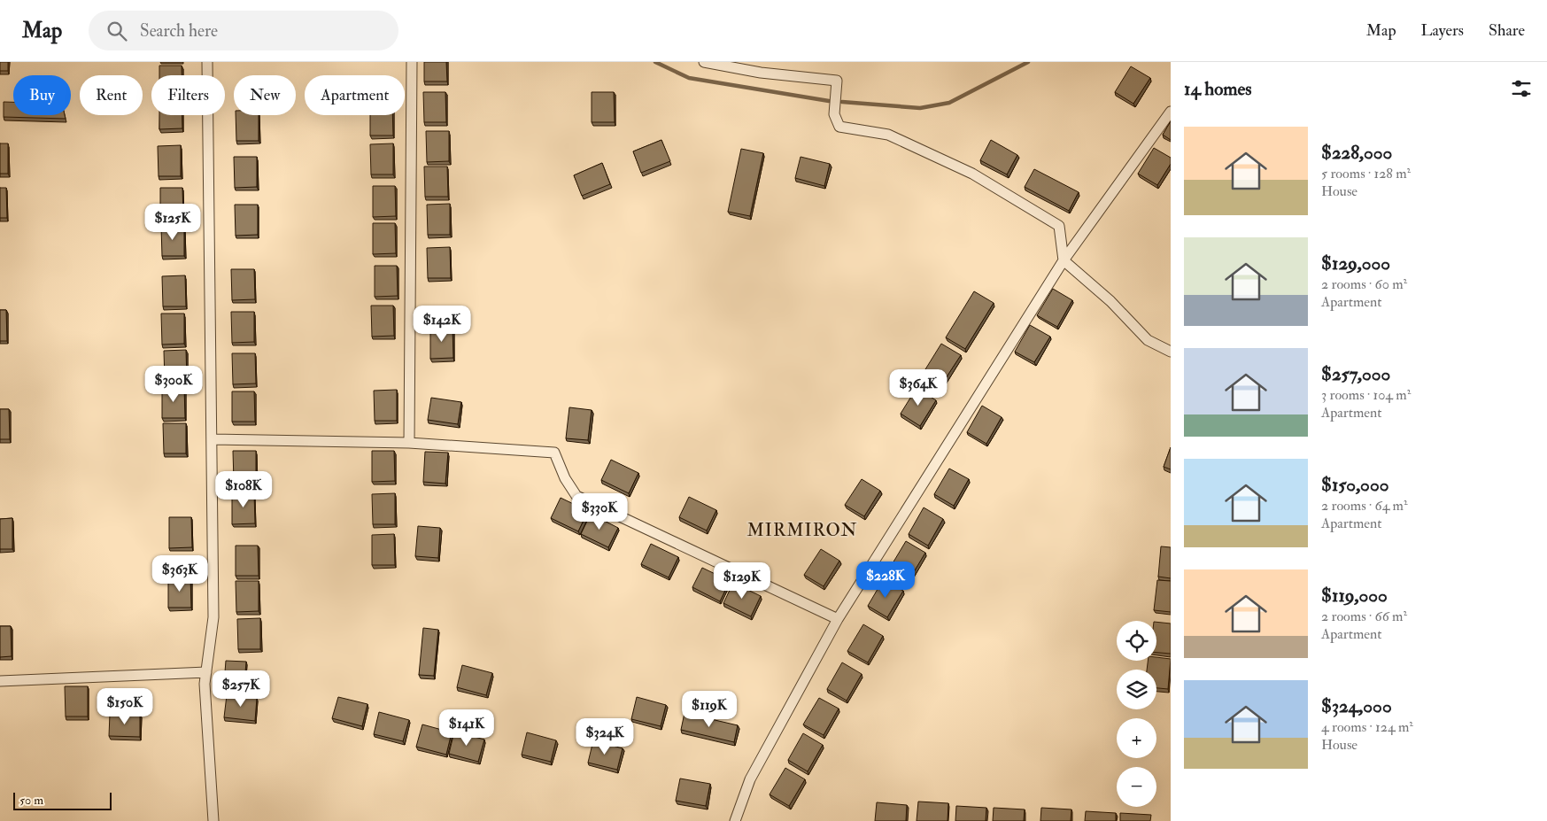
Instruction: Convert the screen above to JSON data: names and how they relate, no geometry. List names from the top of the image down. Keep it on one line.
{"districts":["MIRMIRON"],"scale_bar":"50 m","page":{"header":"Map","search":"Search here","nav":["Map","Layers","Share"],"heading":"14 homes","chip":["Buy","Rent","Filters","New","Apartment"],"list":[{"name":"$228,000","note":"5 rooms · 128 m² · House"},{"name":"$129,000","note":"2 rooms · 60 m² · Apartment"},{"name":"$257,000","note":"3 rooms · 104 m² · Apartment"},{"name":"$150,000","note":"2 rooms · 64 m² · Apartment"},{"name":"$119,000","note":"2 rooms · 66 m² · Apartment"},{"name":"$324,000","note":"4 rooms · 124 m² · House"}],"price":["$125K","$142K","$300K","$364K","$108K","$330K","$363K","$228K","$129K","$257K","$150K","$119K","$141K","$324K"],"map_buttons":["+","−"],"scale":"50 m"}}
